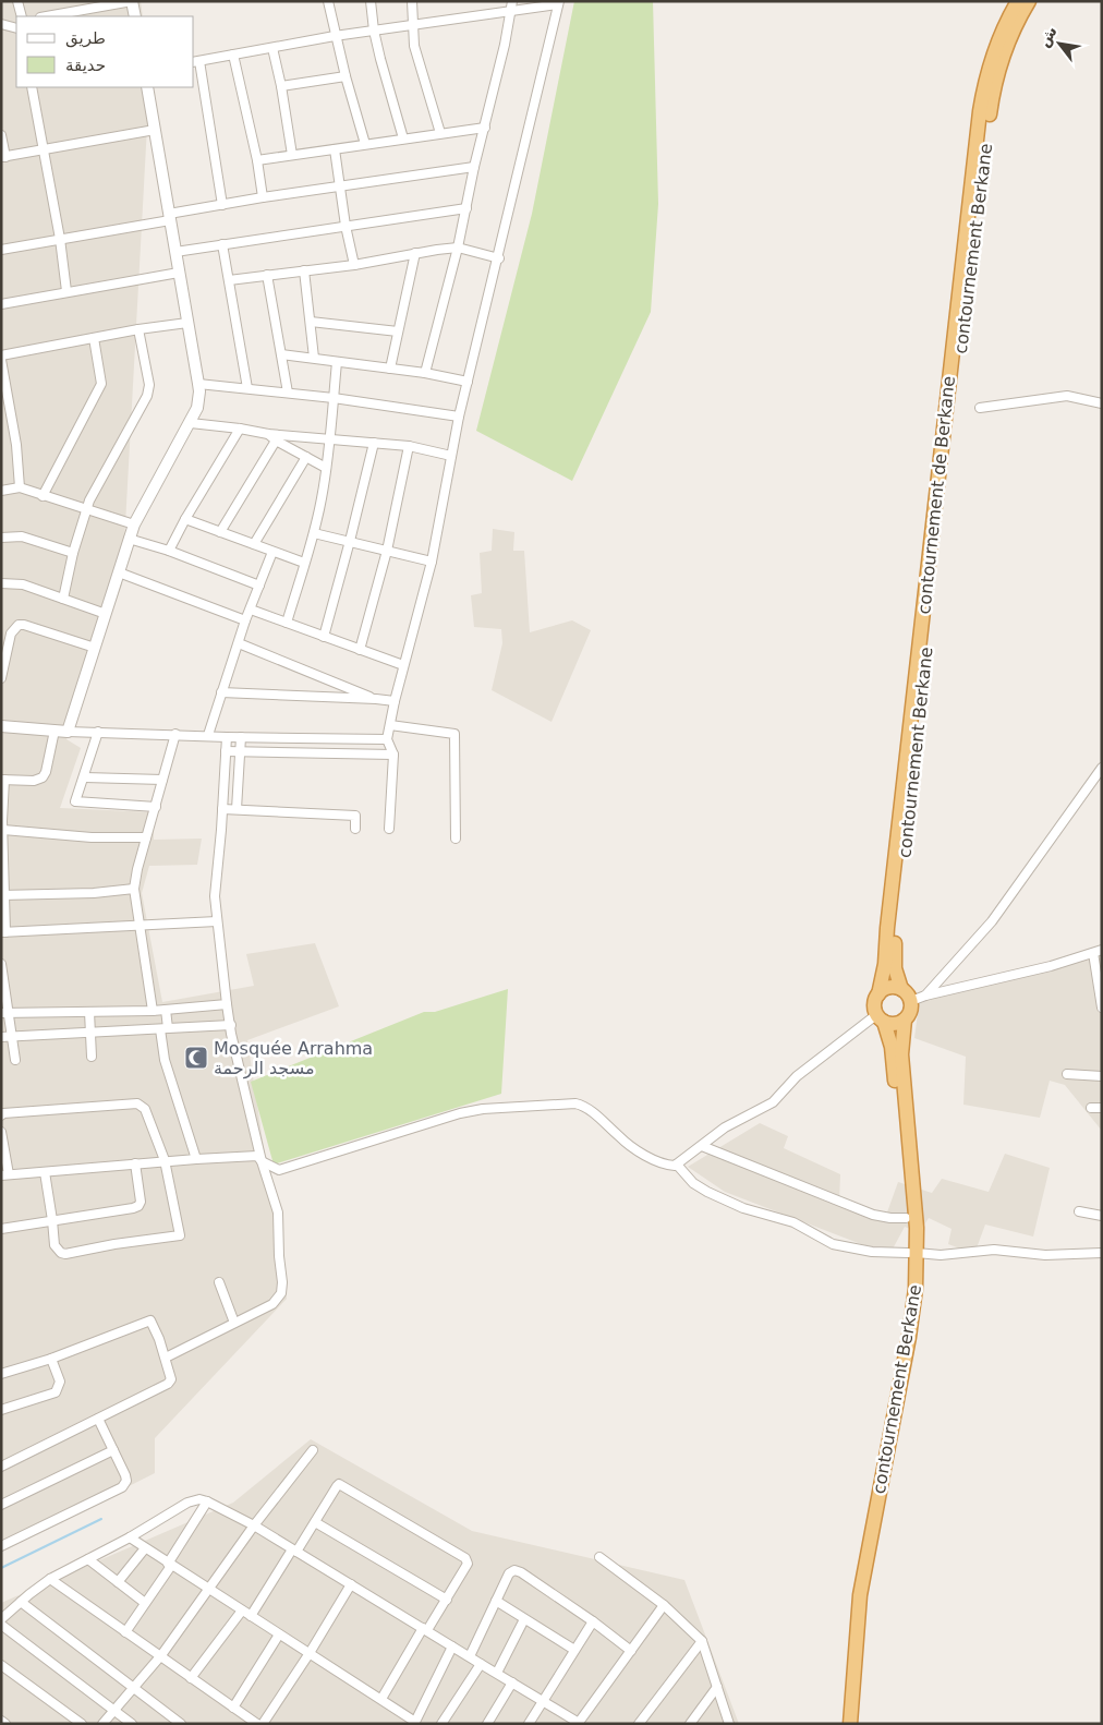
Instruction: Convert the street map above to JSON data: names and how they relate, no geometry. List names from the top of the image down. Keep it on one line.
{"streets":{"highway":["contournement Berkane","contournement de Berkane"]},"crossings":[["contournement Berkane","contournement de Berkane"]],"places":{"mosque":["Mosquée Arrahma مسجد الرحمة"]},"legend":["طريق","حديقة"],"north":"top left"}
